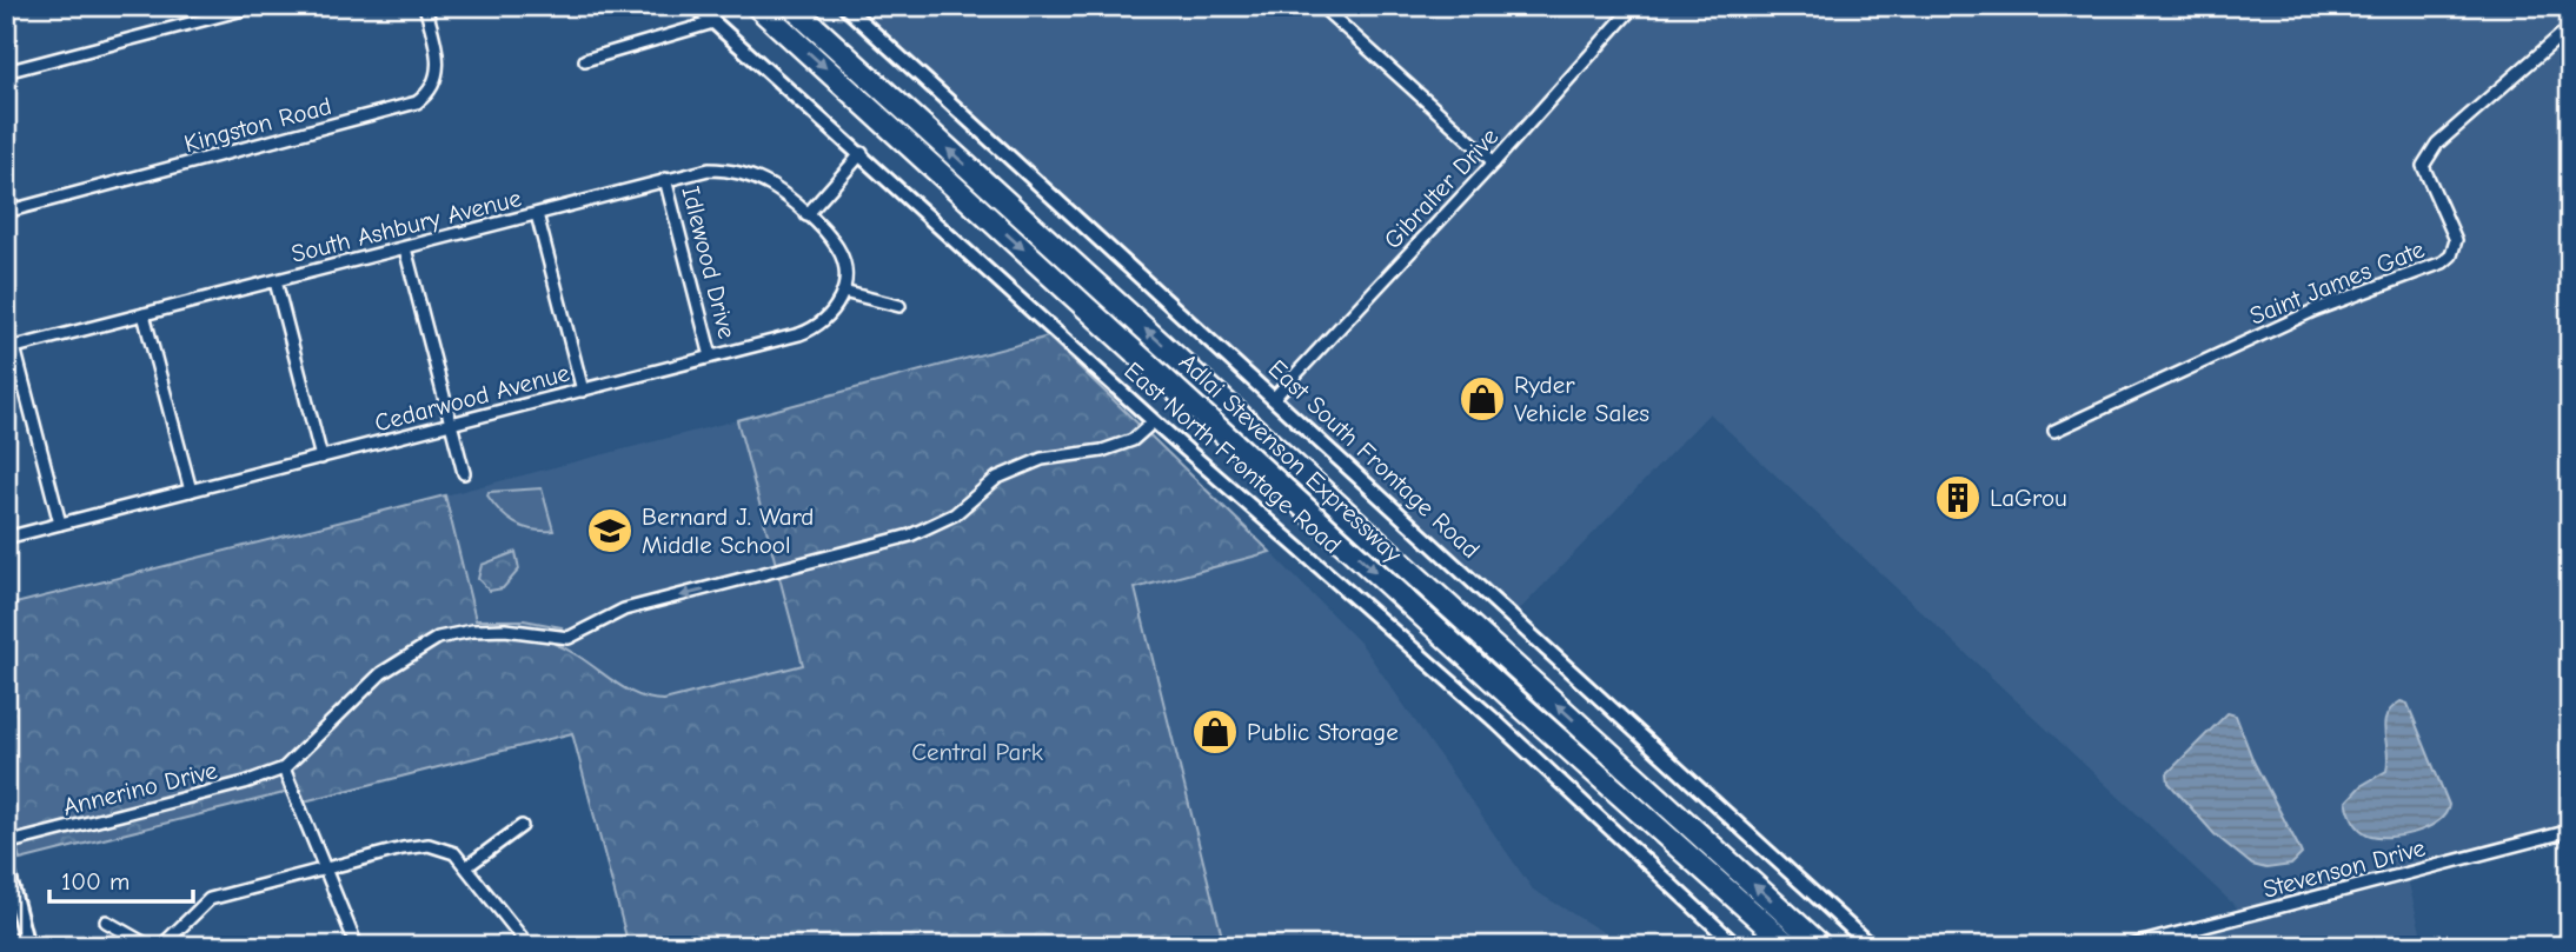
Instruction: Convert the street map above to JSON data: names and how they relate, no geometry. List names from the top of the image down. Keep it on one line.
{"streets":{"highway":["Adlai Stevenson Expressway"],"street":["Kingston Road","Gibralter Drive","South Ashbury Avenue","Idlewood Drive","Saint James Gate","Cedarwood Avenue","East North Frontage Road","East South Frontage Road","Annerino Drive","Stevenson Drive"]},"crossings":[["Gibralter Drive","East South Frontage Road"],["South Ashbury Avenue","Idlewood Drive"],["Idlewood Drive","Cedarwood Avenue"]],"parks":["Central Park"],"places":{"shop":["Ryder Vehicle Sales","Public Storage"],"building":["LaGrou"],"school or university":["Bernard J. Ward Middle School"]},"scale_bar":"100 m"}
